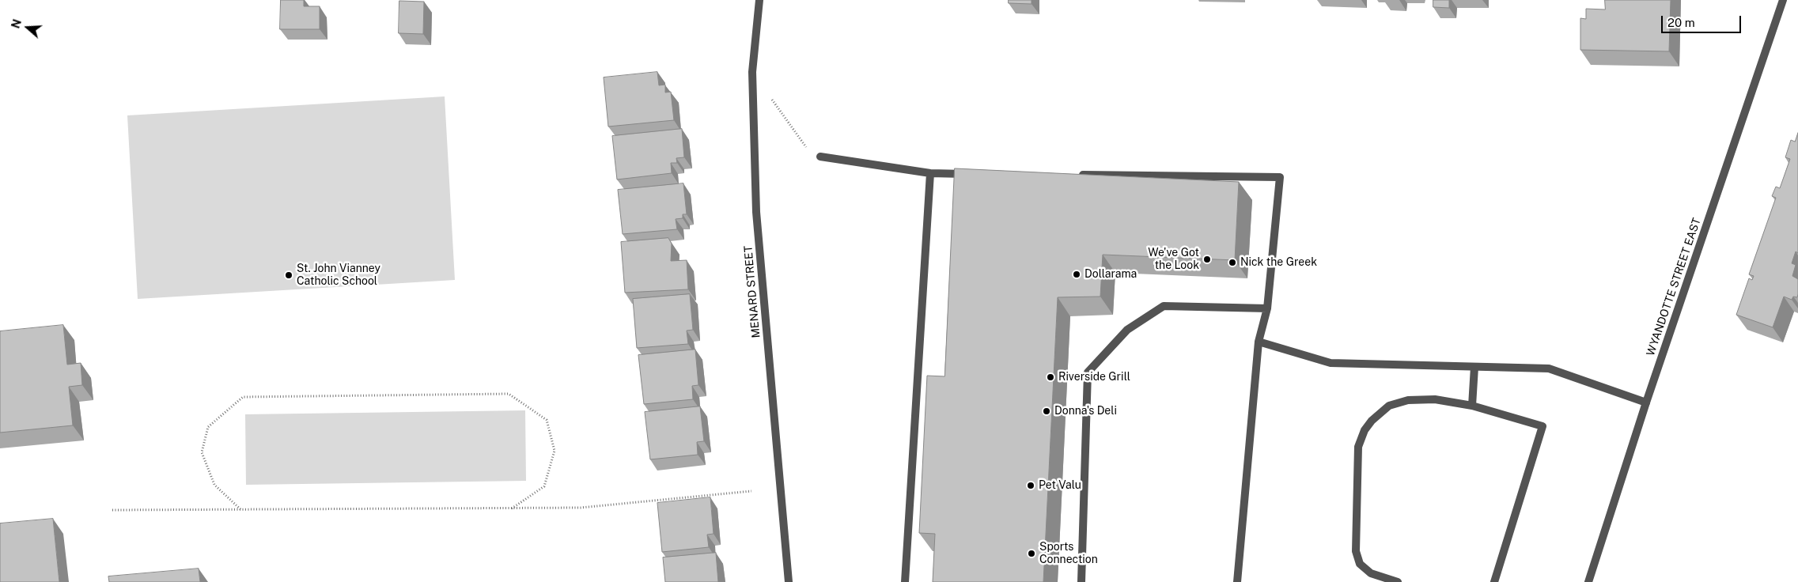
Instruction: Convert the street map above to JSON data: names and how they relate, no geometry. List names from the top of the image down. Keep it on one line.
{"streets":{"street":["WYANDOTTE STREET EAST","MENARD STREET"]},"places":["We've Got the Look","Nick the Greek","Dollarama","St. John Vianney Catholic School","Riverside Grill","Donna's Deli","Pet Valu","Sports Connection"],"scale_bar":"20 m","north":"left"}
